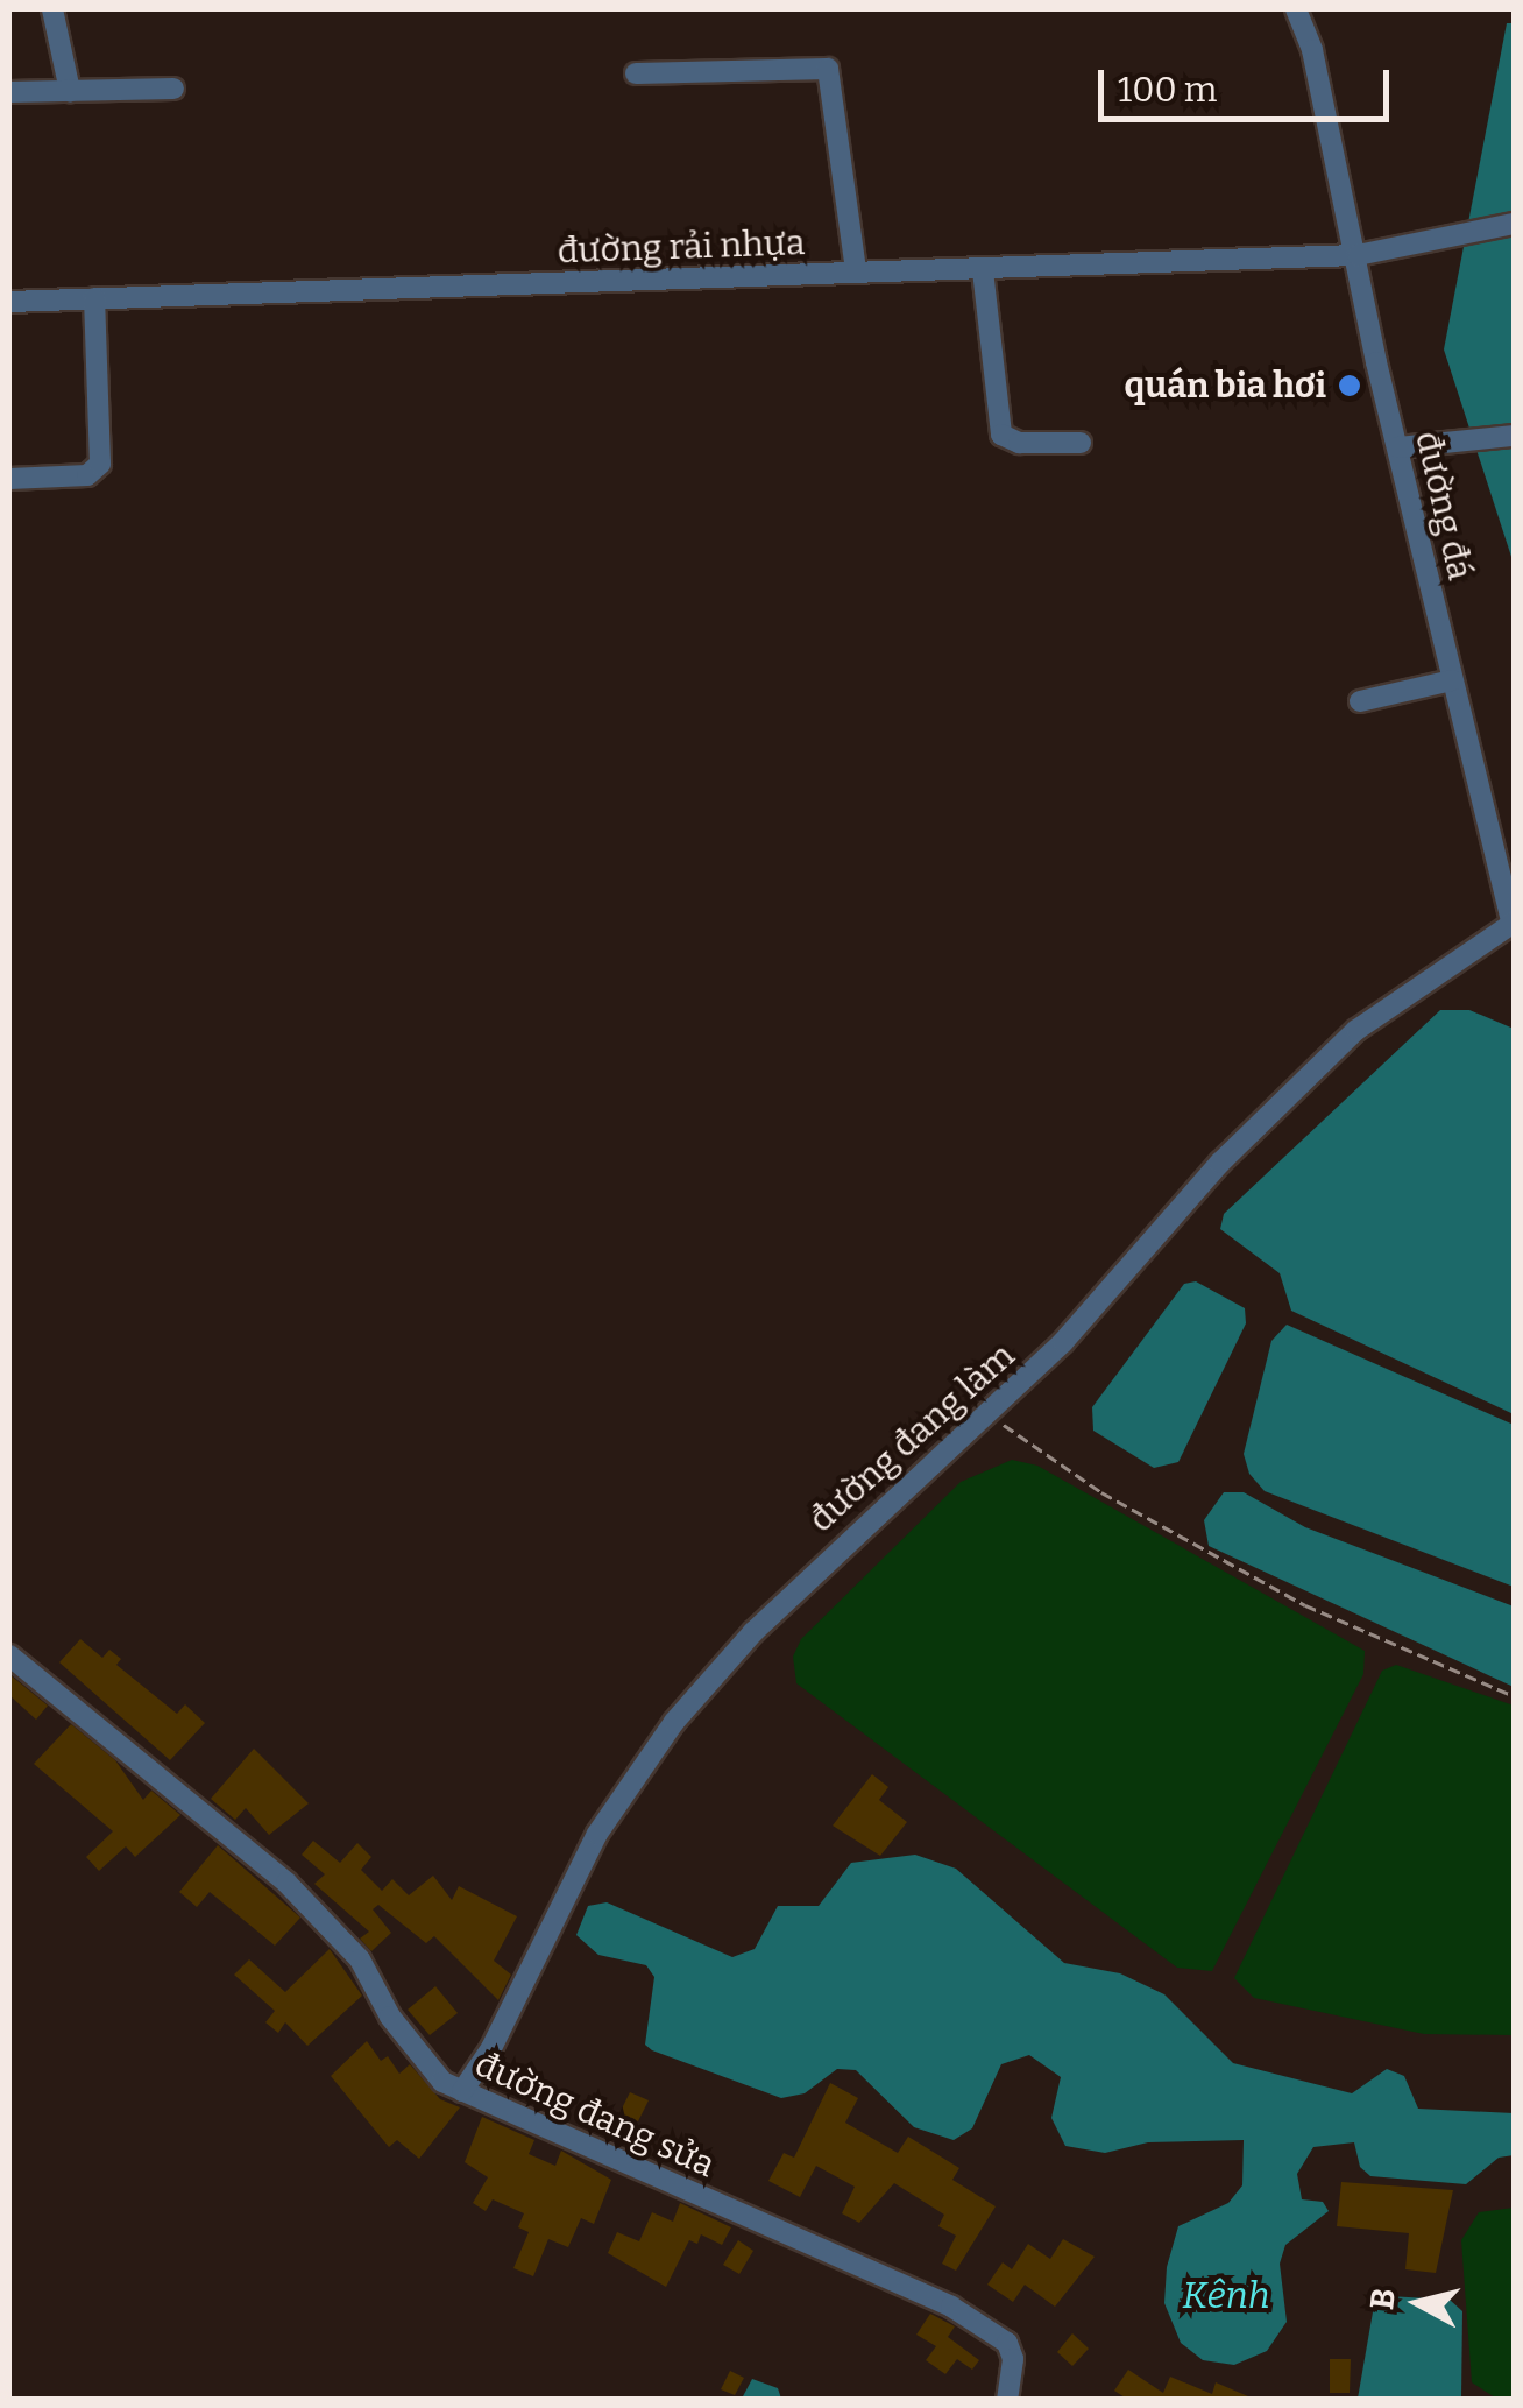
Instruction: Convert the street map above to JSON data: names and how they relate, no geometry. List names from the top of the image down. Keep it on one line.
{"streets":{"lane":["đường rải nhựa","đường đá","đường đang làm","đường đang sửa"]},"crossings":[["đường rải nhựa","đường đá"],["đường đá","đường đang làm"],["đường đang làm","đường đang sửa"]],"water":["Kênh"],"places":["quán bia hơi"],"scale_bar":"100 m","north":"left"}
